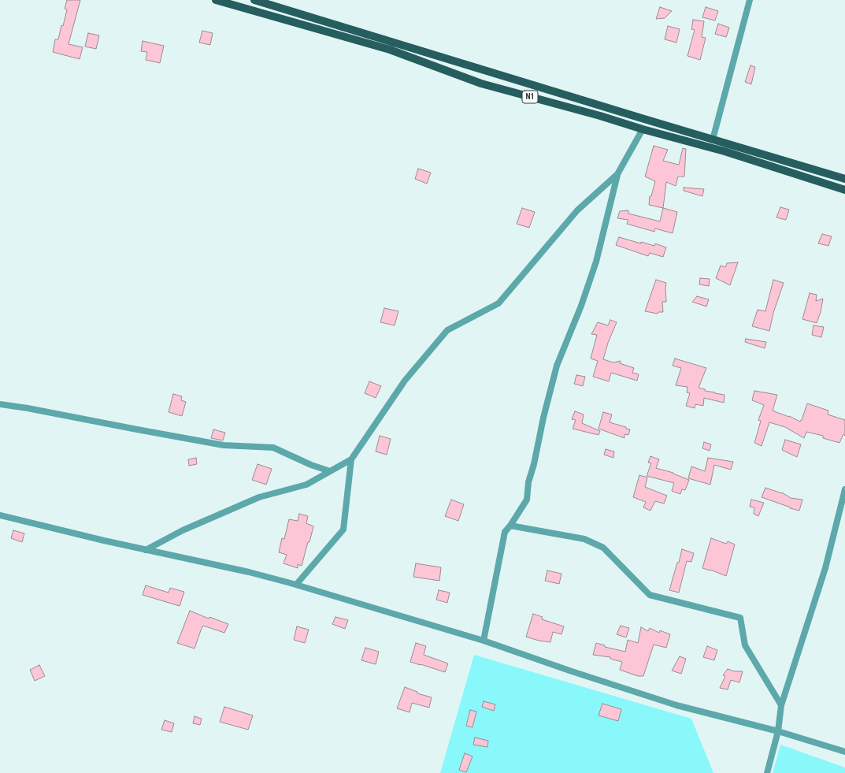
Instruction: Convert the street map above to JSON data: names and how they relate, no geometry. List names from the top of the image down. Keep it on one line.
{"streets":{"main road":["N1"]}}
